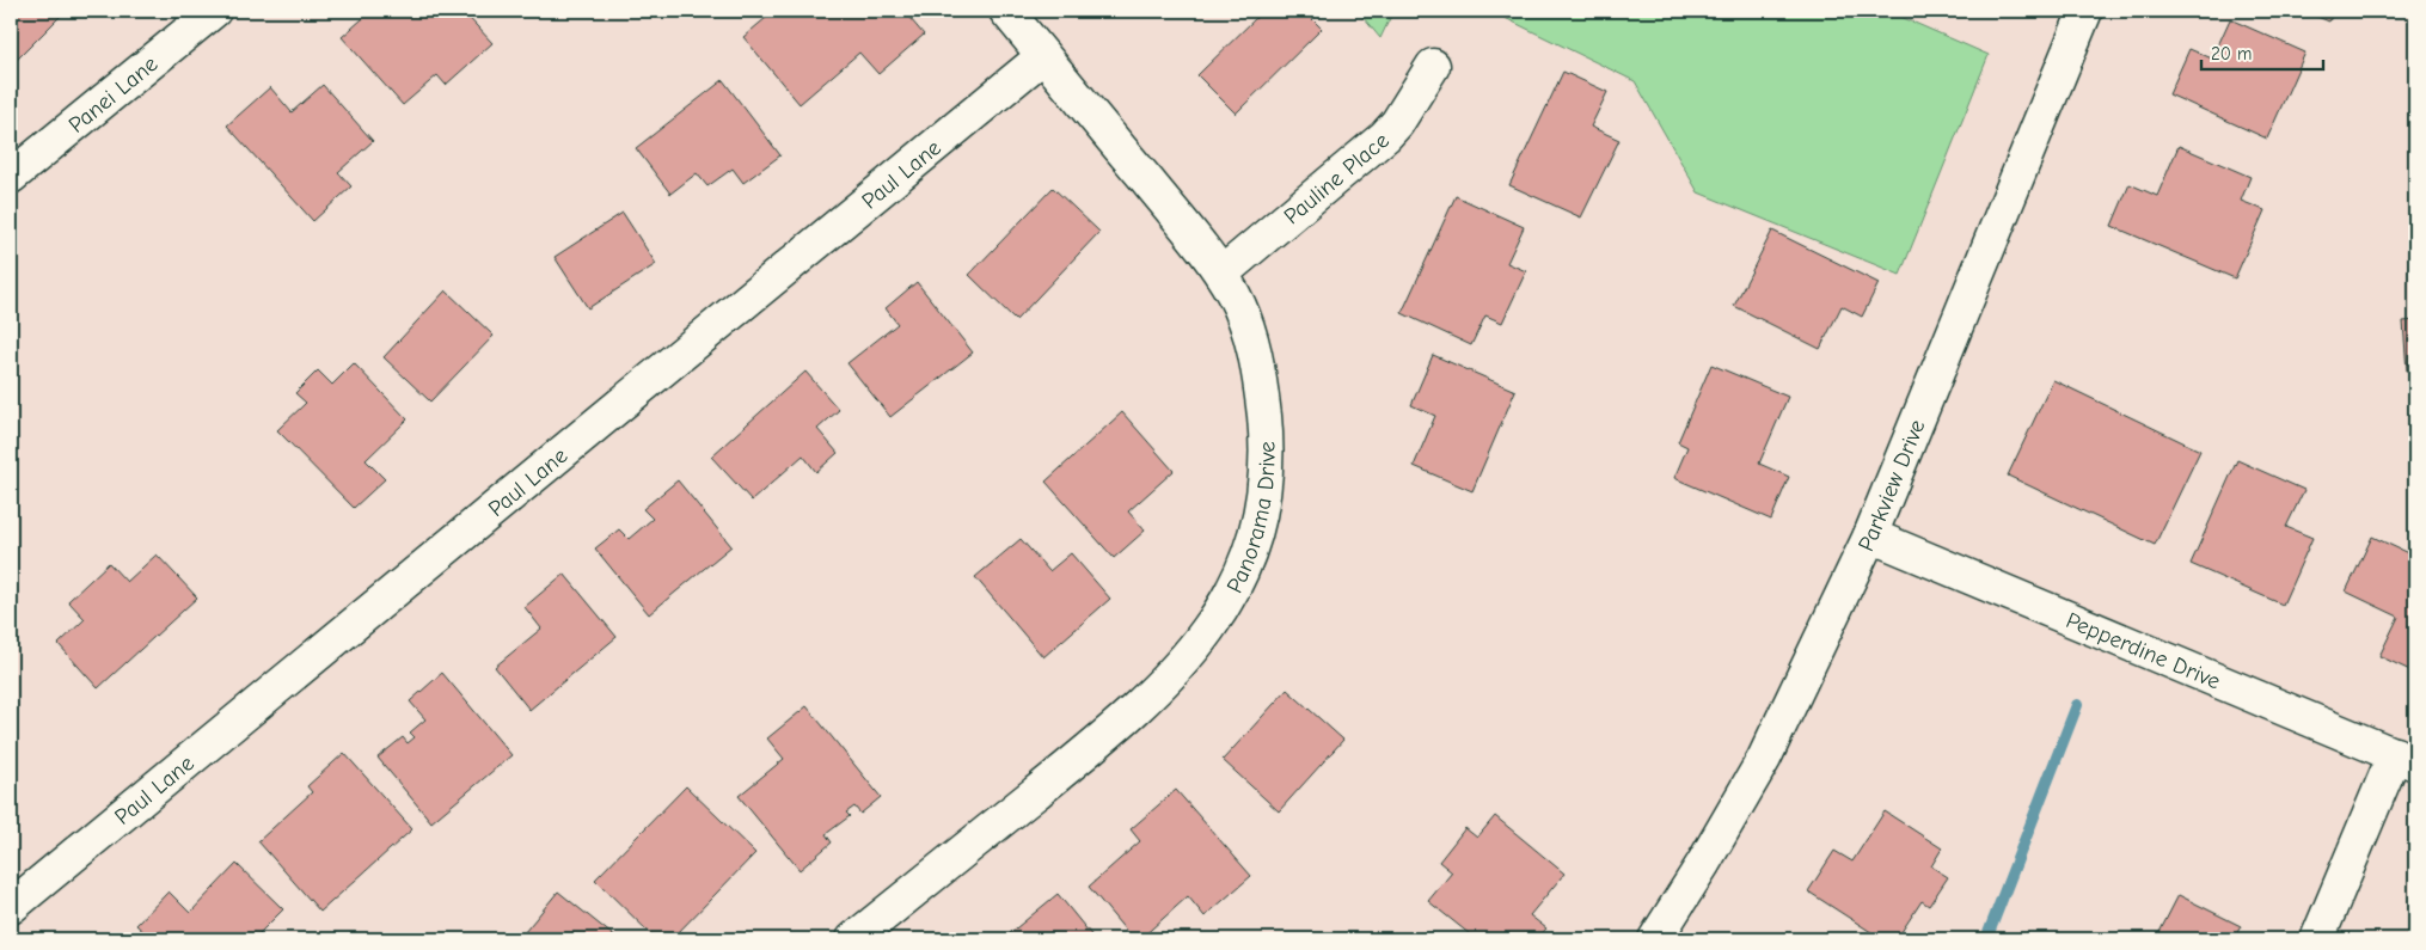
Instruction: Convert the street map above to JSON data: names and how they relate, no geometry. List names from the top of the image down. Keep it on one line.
{"streets":{"street":["Panei Lane","Paul Lane","Pauline Place","Parkview Drive","Panorama Drive","Pepperdine Drive"]},"crossings":[["Paul Lane","Panorama Drive"],["Pauline Place","Panorama Drive"],["Parkview Drive","Pepperdine Drive"]],"scale_bar":"20 m"}
